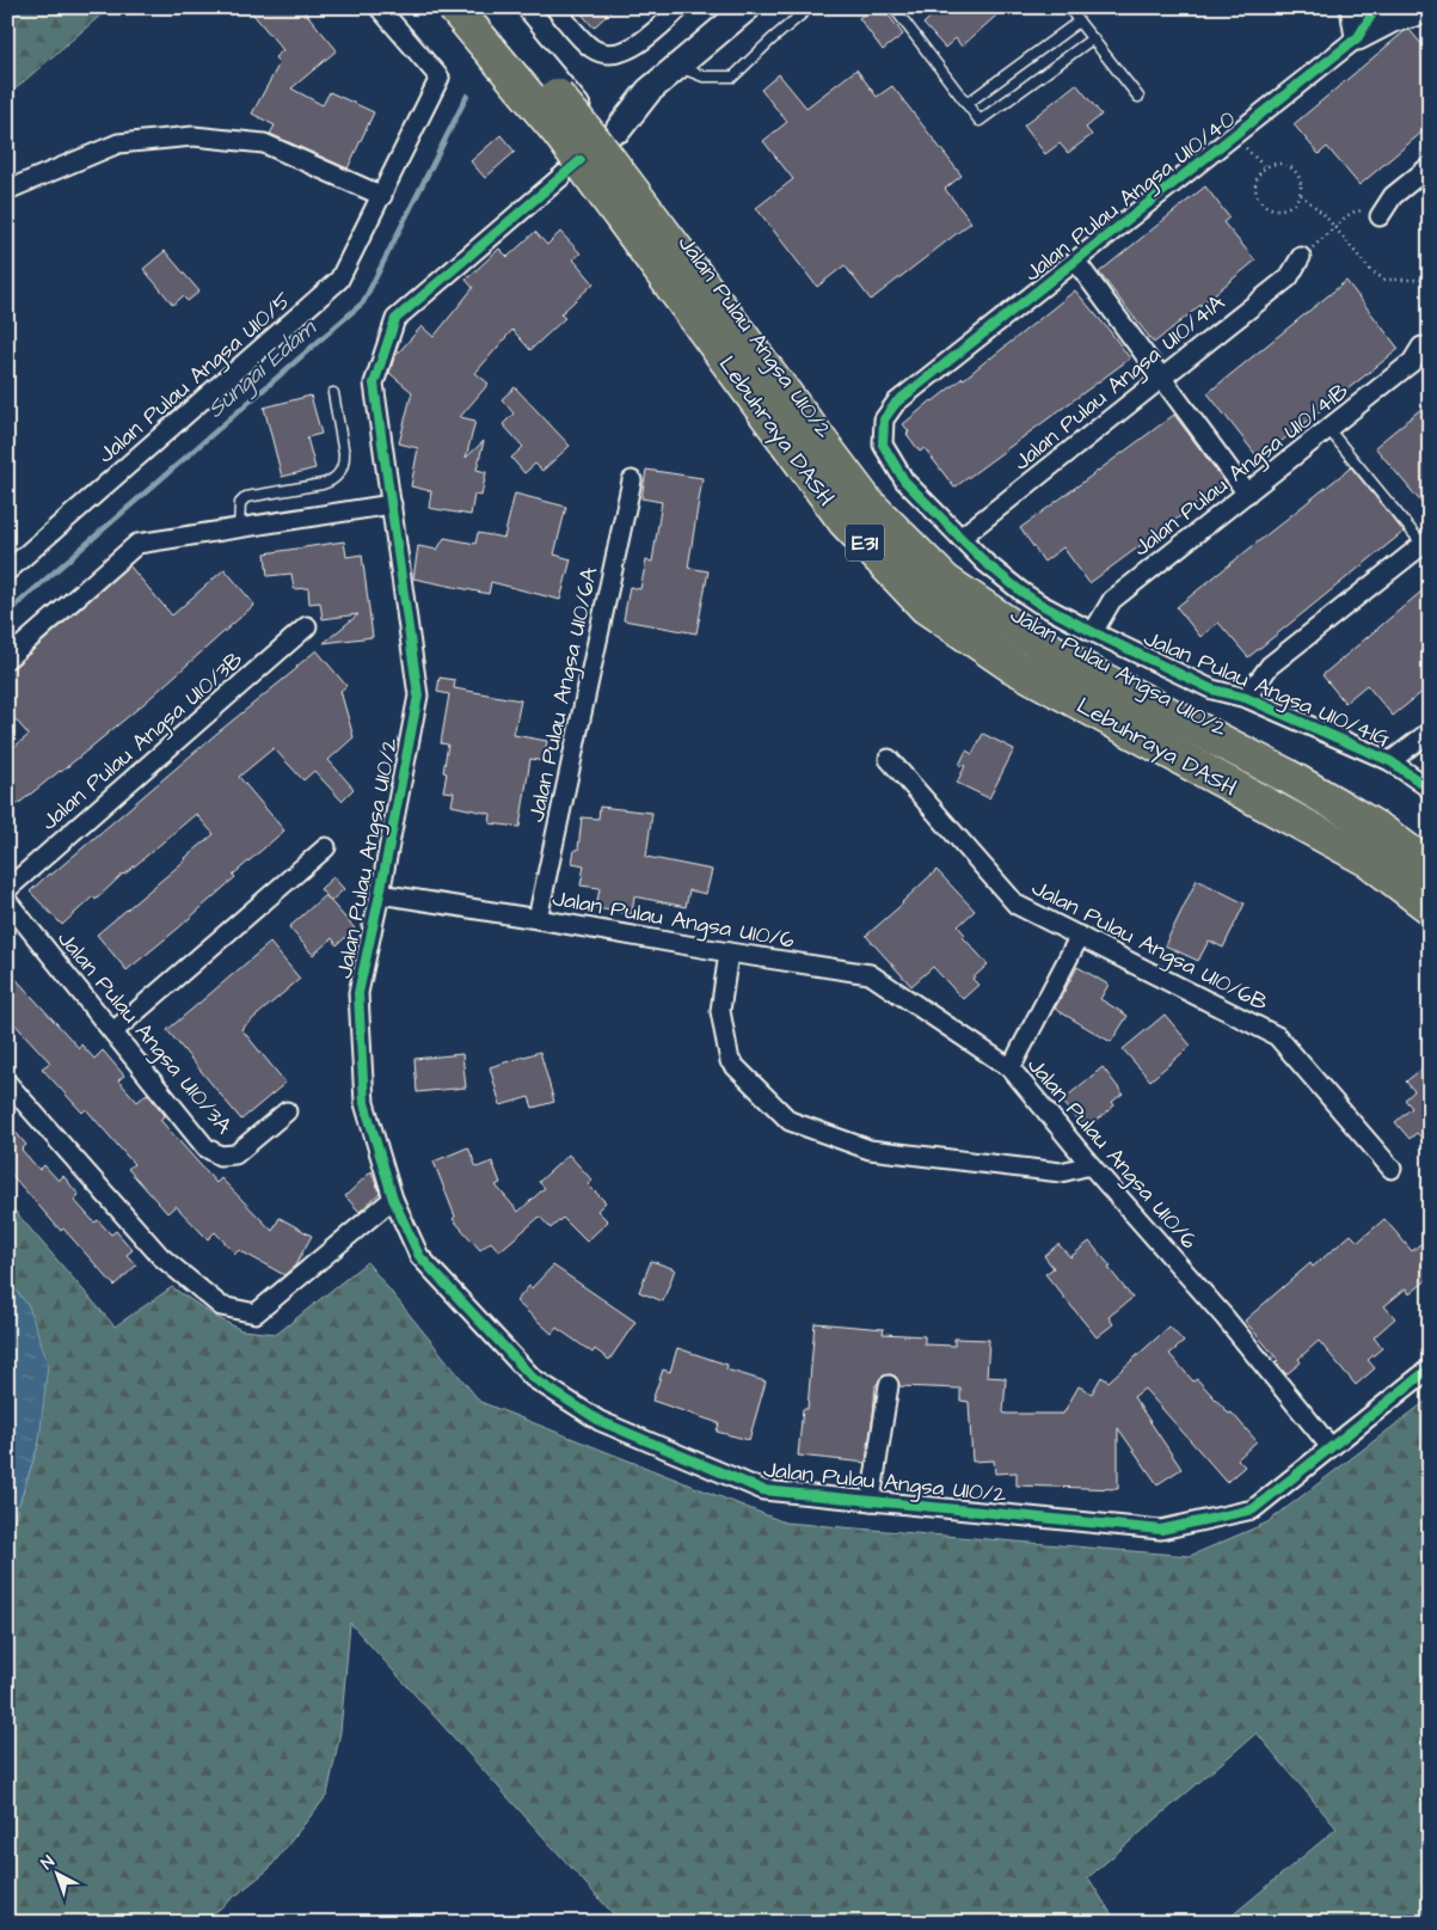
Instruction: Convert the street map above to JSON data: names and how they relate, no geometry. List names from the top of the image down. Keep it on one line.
{"streets":{"highway":["Lebuhraya DASH","E31"],"street":["Jalan Pulau Angsa U10/40","Jalan Pulau Angsa U10/2","Jalan Pulau Angsa U10/5","Jalan Pulau Angsa U10/41A","Jalan Pulau Angsa U10/41B","Jalan Pulau Angsa U10/41G","Jalan Pulau Angsa U10/6A","Jalan Pulau Angsa U10/3B","Jalan Pulau Angsa U10/6","Jalan Pulau Angsa U10/6B","Jalan Pulau Angsa U10/3A"]},"crossings":[["Jalan Pulau Angsa U10/40","Jalan Pulau Angsa U10/41G"],["Jalan Pulau Angsa U10/2","Lebuhraya DASH"],["Jalan Pulau Angsa U10/2","Jalan Pulau Angsa U10/6"],["Jalan Pulau Angsa U10/41A","Jalan Pulau Angsa U10/41G"],["Jalan Pulau Angsa U10/41B","Jalan Pulau Angsa U10/41G"],["Jalan Pulau Angsa U10/6A","Jalan Pulau Angsa U10/6"]],"water":["Sungai Edam"],"north":"top left"}
